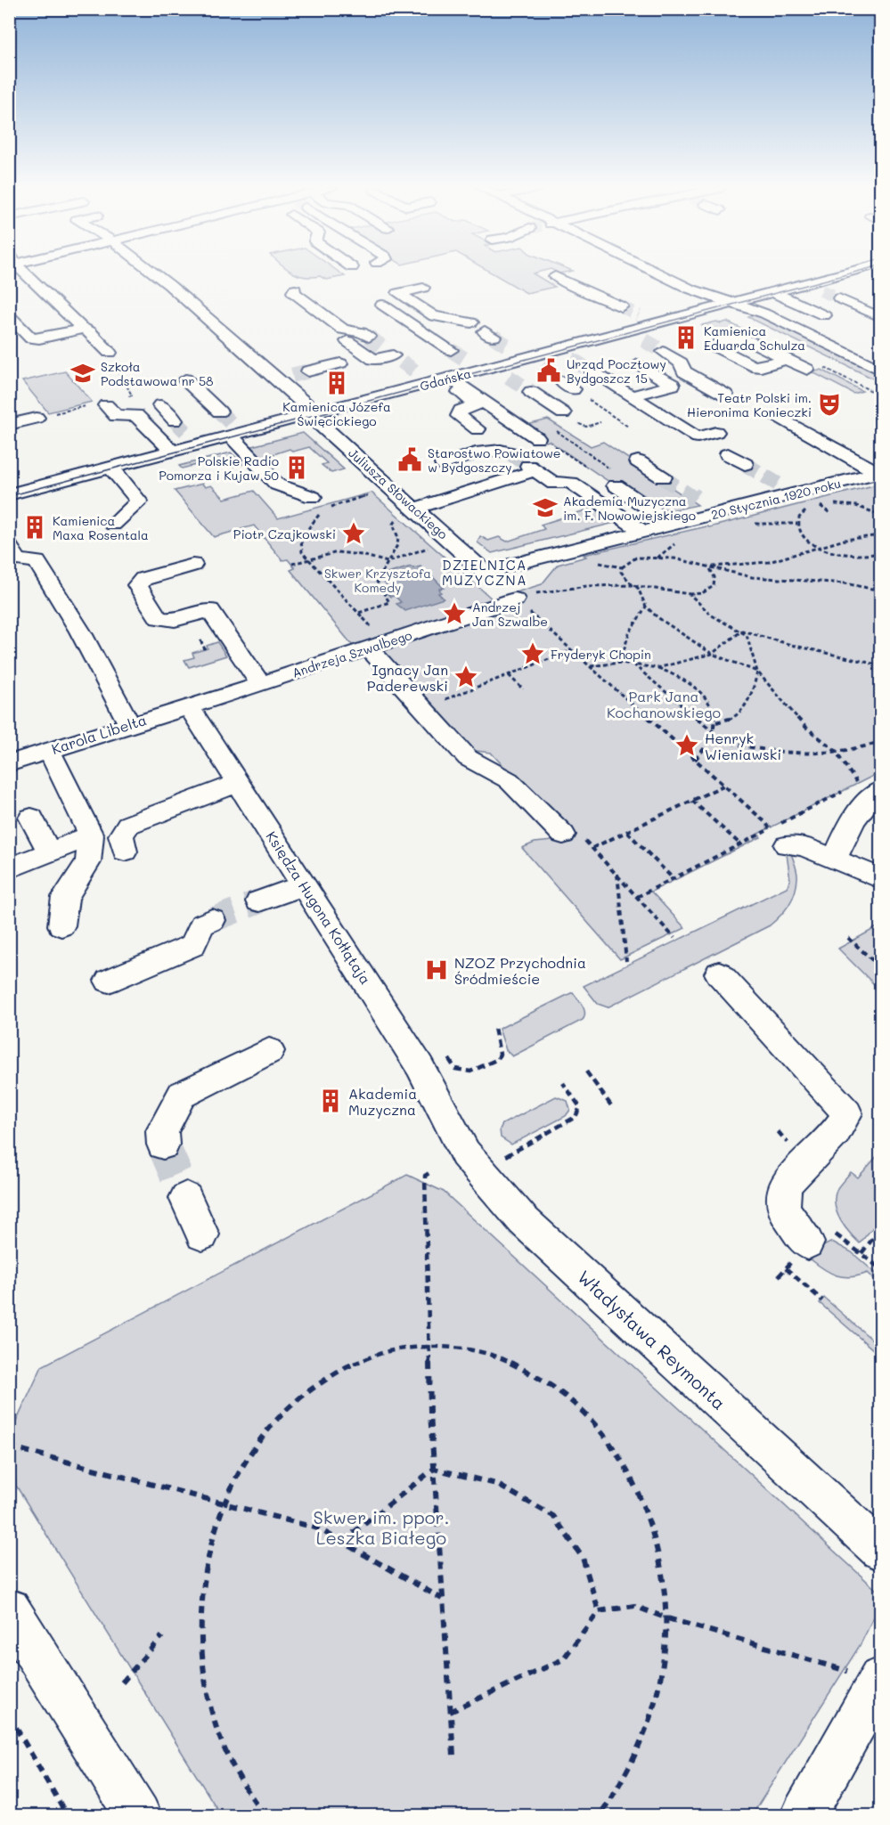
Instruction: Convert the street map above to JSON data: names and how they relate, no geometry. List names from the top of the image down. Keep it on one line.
{"streets":{"street":["Gdańska","Juliusza Słowackiego","20 Stycznia 1920 roku","Andrzeja Szwalbego","Karola Libelta","Księdza Hugona Kołłątaja","Władysława Reymonta"]},"crossings":[["Gdańska","Juliusza Słowackiego"],["Juliusza Słowackiego","20 Stycznia 1920 roku"],["Andrzeja Szwalbego","Karola Libelta"],["Andrzeja Szwalbego","Księdza Hugona Kołłątaja"],["Karola Libelta","Księdza Hugona Kołłątaja"],["Księdza Hugona Kołłątaja","Władysława Reymonta"]],"districts":["DZIELNICA MUZYCZNA"],"parks":["Skwer Krzysztofa Komedy","Park Jana Kochanowskiego","Skwer im. ppor. Leszka Białego"],"places":{"building":["Kamienica Eduarda Schulza","Kamienica Józefa Święcickiego","Polskie Radio Pomorza i Kujaw 50","Kamienica Maxa Rosentala","Akademia Muzyczna"],"public building":["Urząd Pocztowy Bydgoszcz 15","Starostwo Powiatowe w Bydgoszczy"],"school or university":["Szkoła Podstawowa nr 58","Akademia Muzyczna im. F. Nowowiejskiego"],"theatre":["Teatr Polski im. Hieronima Konieczki"],"place":["Piotr Czajkowski","Andrzej Jan Szwalbe","Fryderyk Chopin","Ignacy Jan Paderewski","Henryk Wieniawski"],"hospital":["NZOZ Przychodnia Śródmieście"]}}
